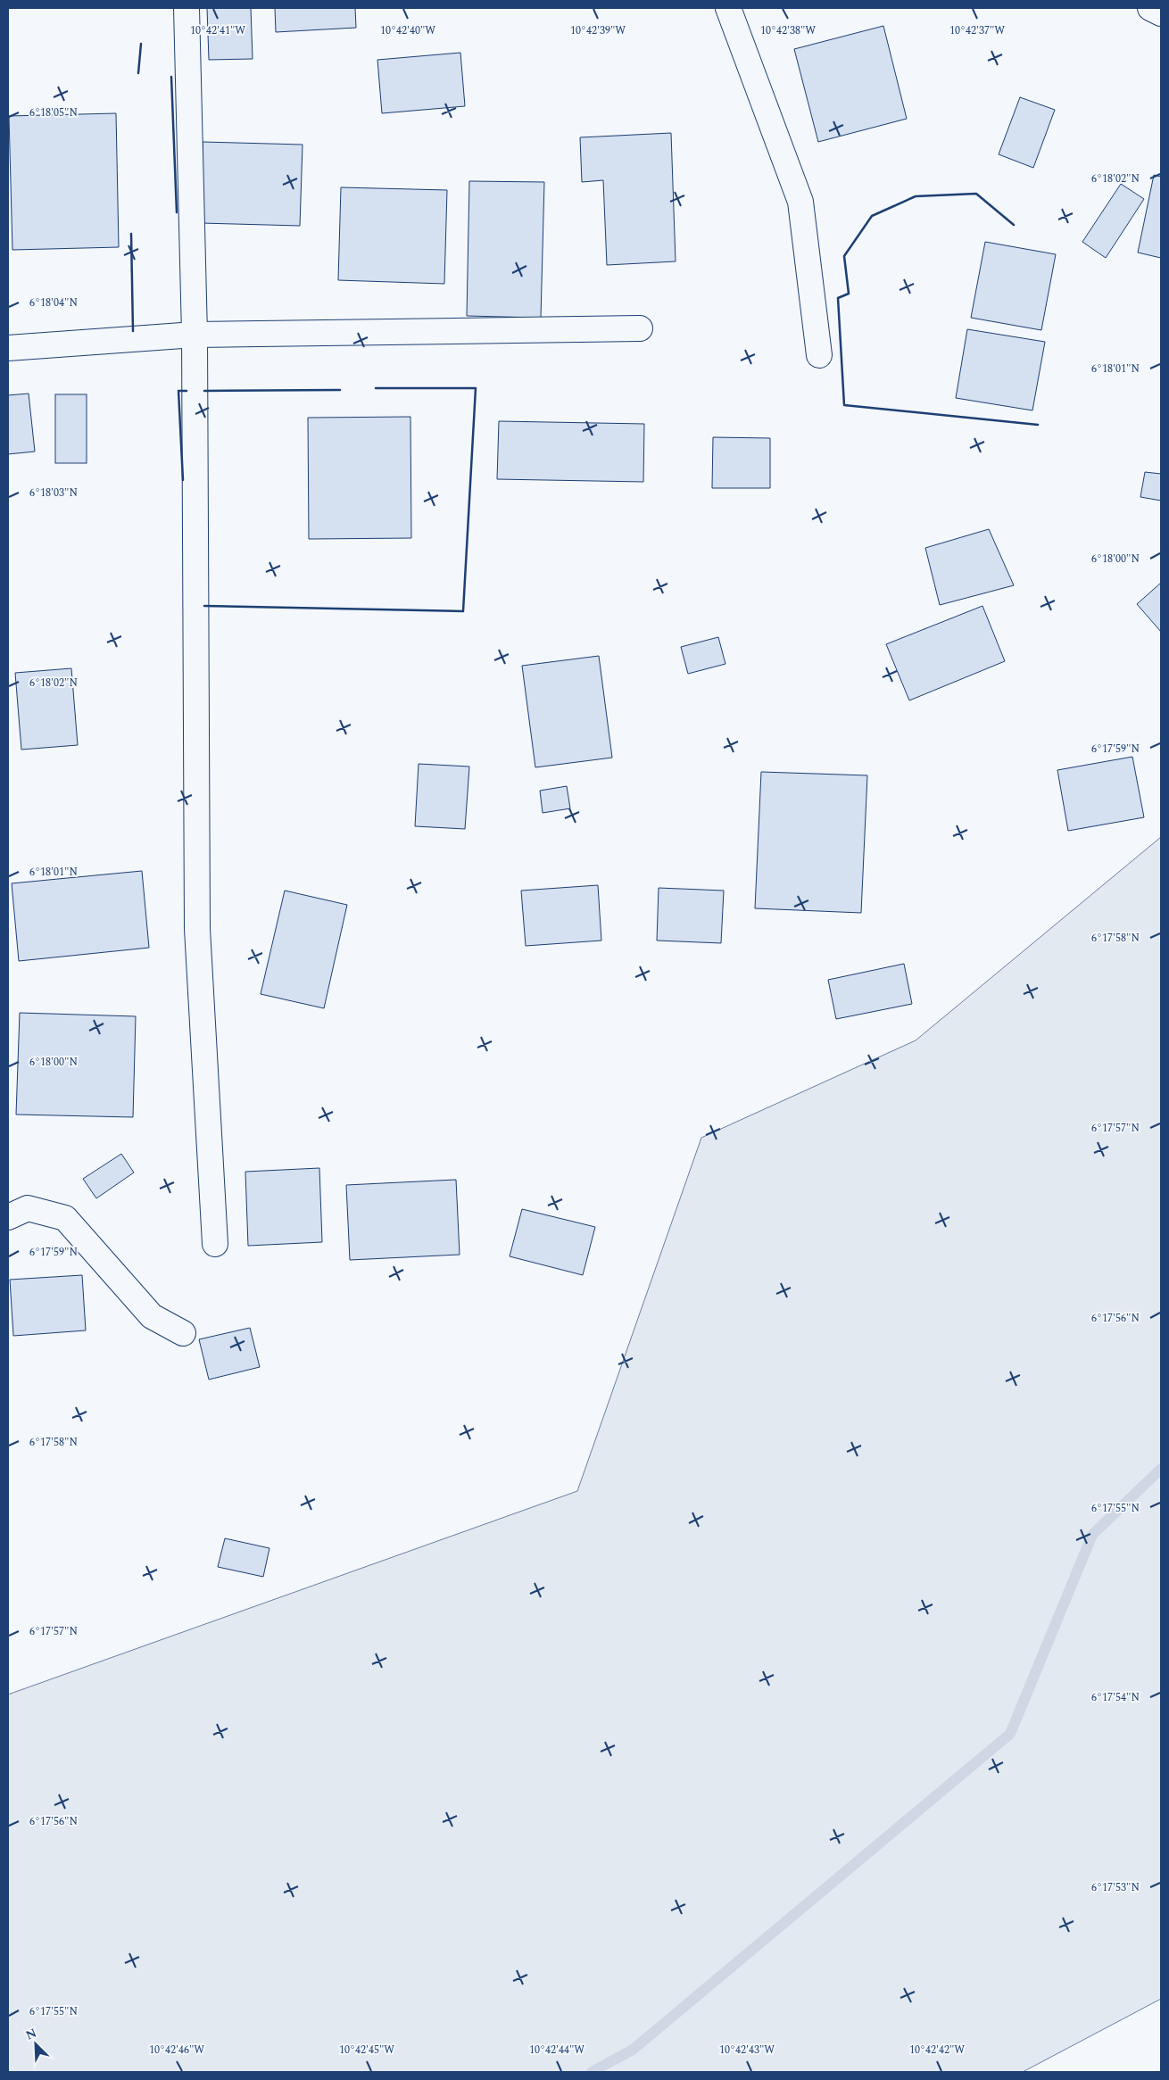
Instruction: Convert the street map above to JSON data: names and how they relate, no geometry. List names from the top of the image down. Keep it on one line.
{"north":"top left","coordinates":["10°42'41\"W","10°42'40\"W","10°42'39\"W","10°42'37\"W","10°42'38\"W","6°18'05\"N","6°18'02\"N","6°18'04\"N","6°18'01\"N","6°18'03\"N","6°18'00\"N","6°17'59\"N","6°17'58\"N","6°17'57\"N","6°17'56\"N","6°17'55\"N","6°17'54\"N","6°17'53\"N","10°42'46\"W","10°42'45\"W","10°42'44\"W","10°42'43\"W","10°42'42\"W"]}
